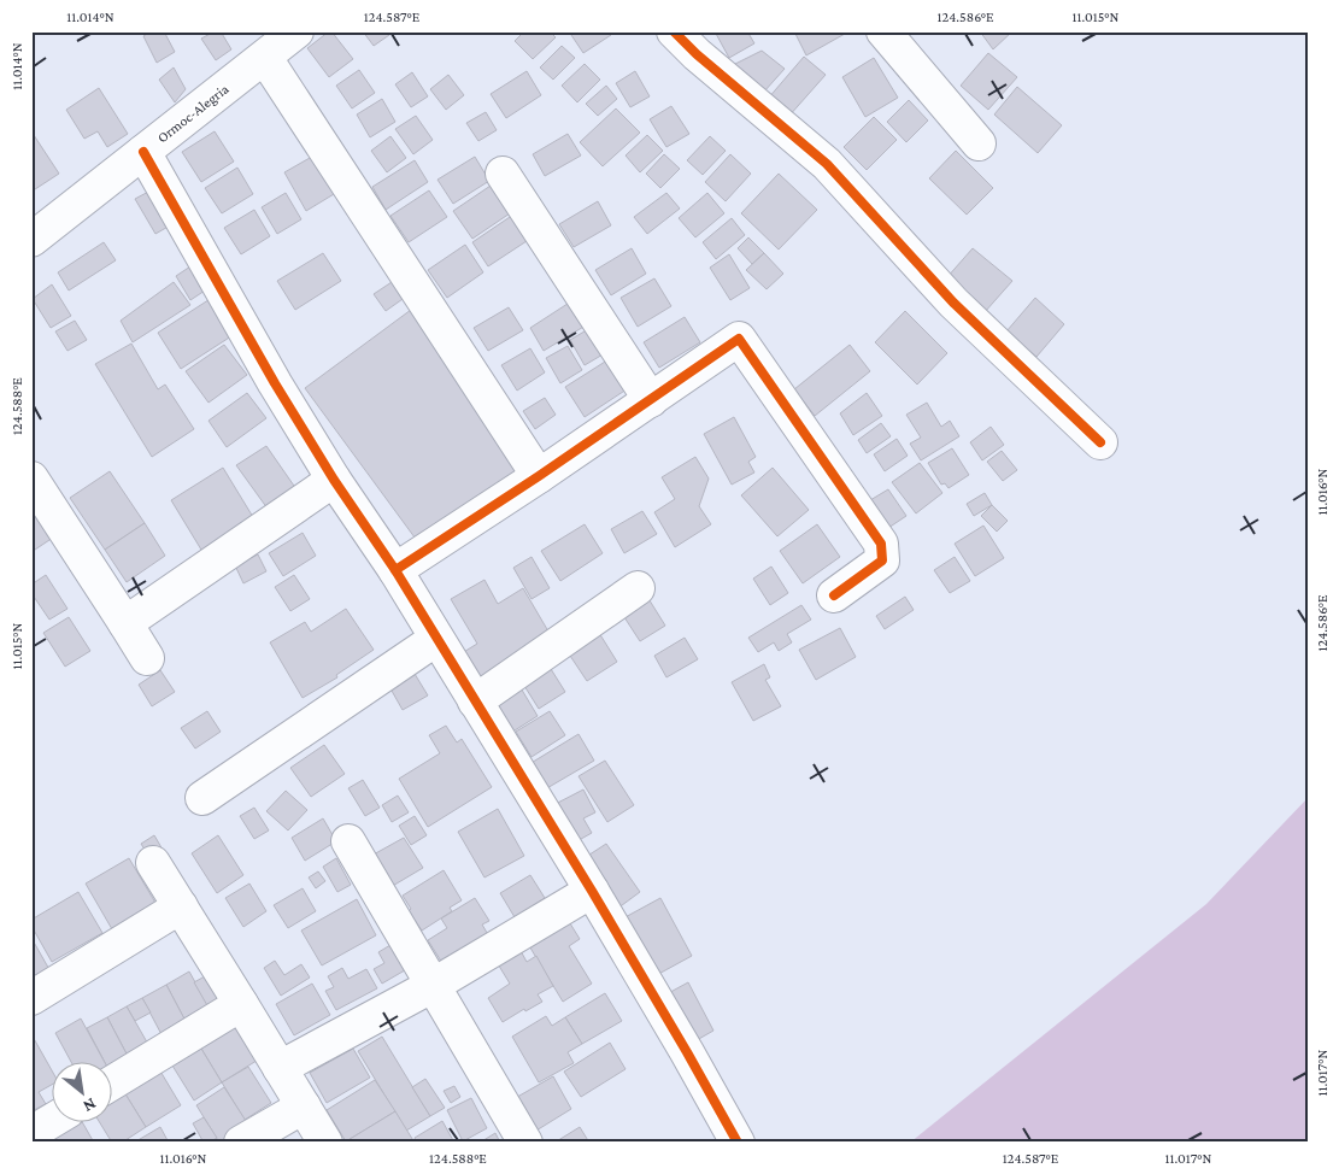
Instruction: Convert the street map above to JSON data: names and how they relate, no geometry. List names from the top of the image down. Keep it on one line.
{"streets":{"street":["Ormoc-Alegria"]},"north":"bottom right","coordinates":["11.014°N","124.587°E","124.586°E","11.015°N","124.588°E","11.016°N","11.017°N"]}
